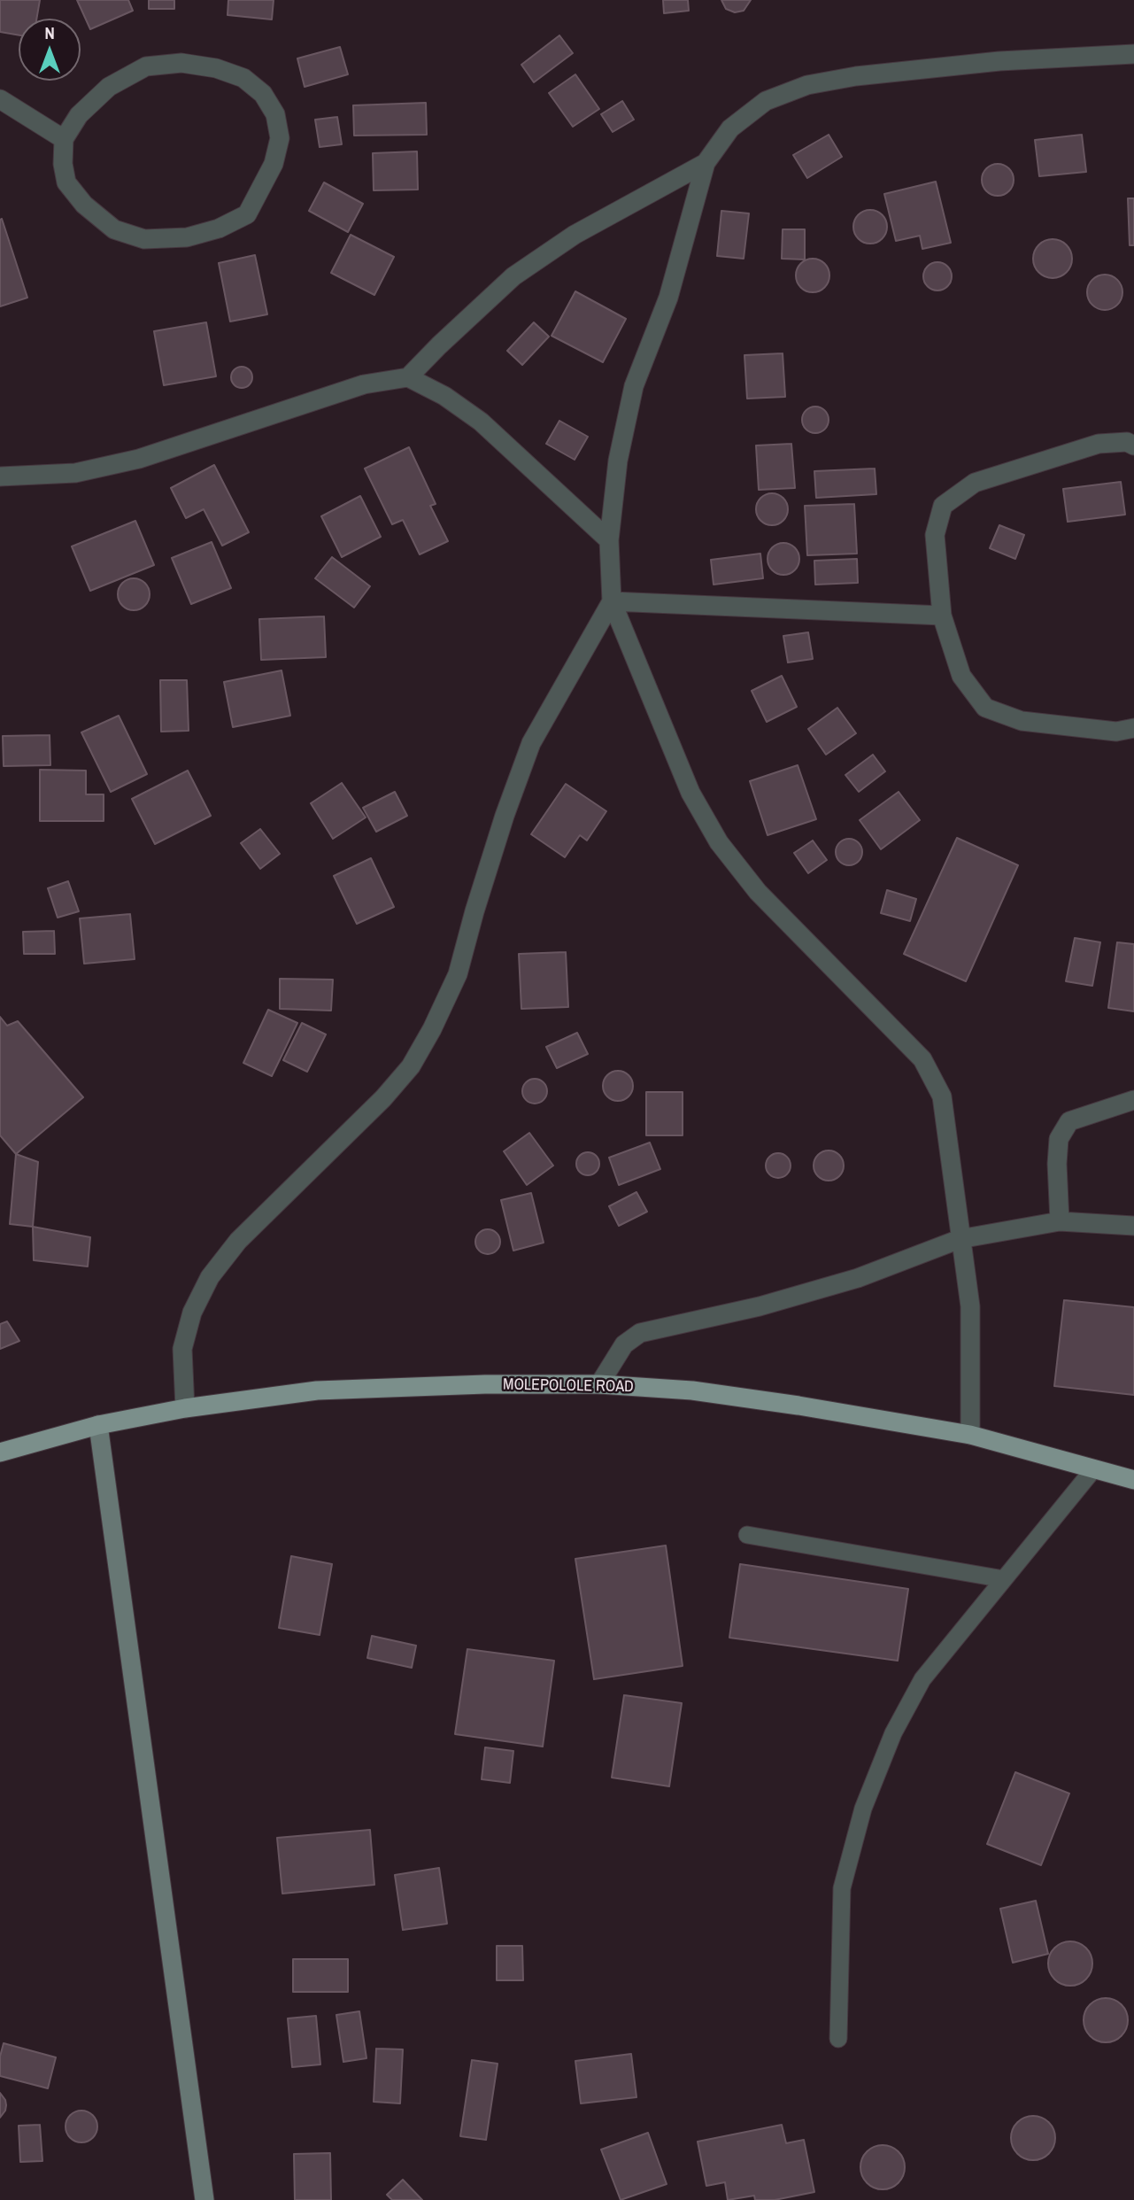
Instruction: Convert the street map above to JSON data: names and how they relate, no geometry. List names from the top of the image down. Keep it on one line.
{"streets":{"main road":["MOLEPOLOLE ROAD"]},"north":"top"}
